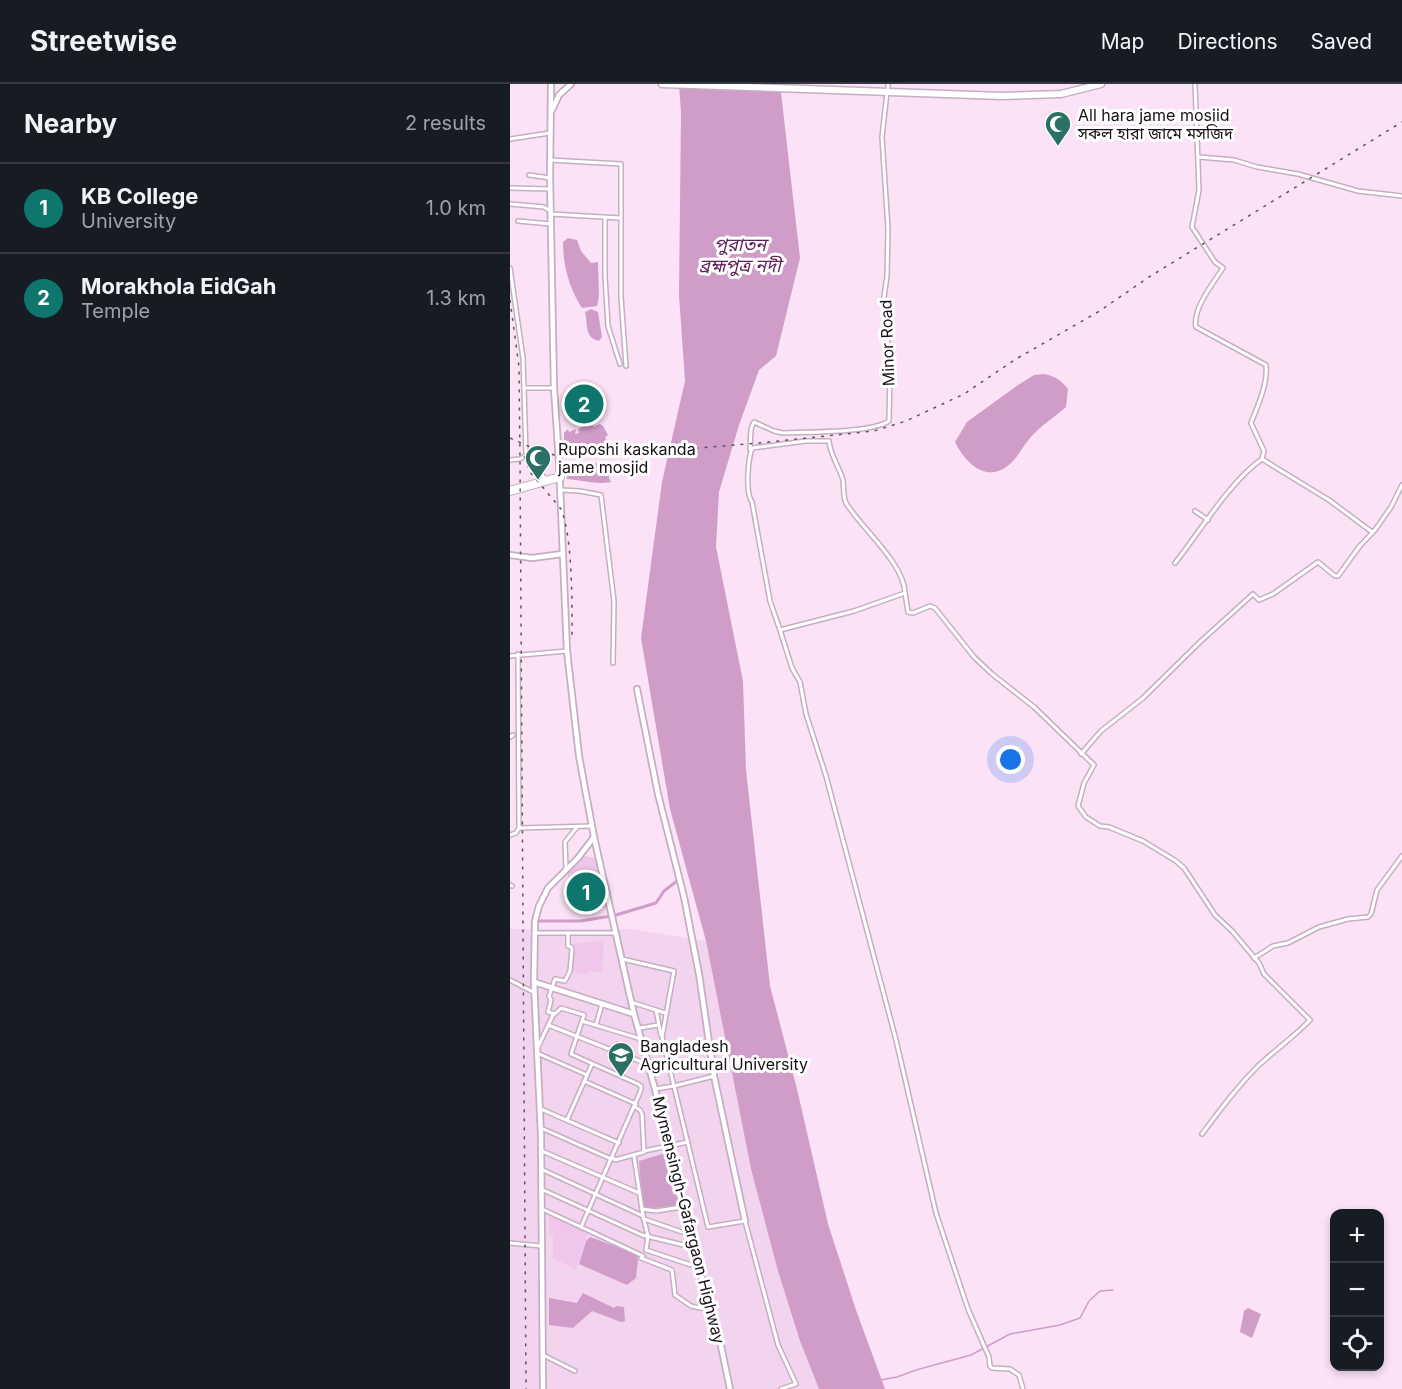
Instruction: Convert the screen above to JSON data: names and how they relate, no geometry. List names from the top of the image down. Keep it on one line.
{"streets":{"main road":["Mymensingh-Gafargaon Highway"],"street":["Minor Road"]},"water":["পুরাতন ব্রহ্মপুত্র নদী"],"places":{"mosque":["All hara jame mosjid সকল হারা জামে মসজিদ","Ruposhi kaskanda jame mosjid"],"school or university":["Bangladesh Agricultural University"]},"page":{"header":"Streetwise","nav":["Map","Directions","Saved"],"heading":["Nearby","2 results"],"list":[{"mark":"1","name":"KB College","note":"University","value":"1.0 km"},{"mark":"2","name":"Morakhola EidGah","note":"Temple","value":"1.3 km"}],"pins":["2","1"],"map_buttons":["+","−"]}}
